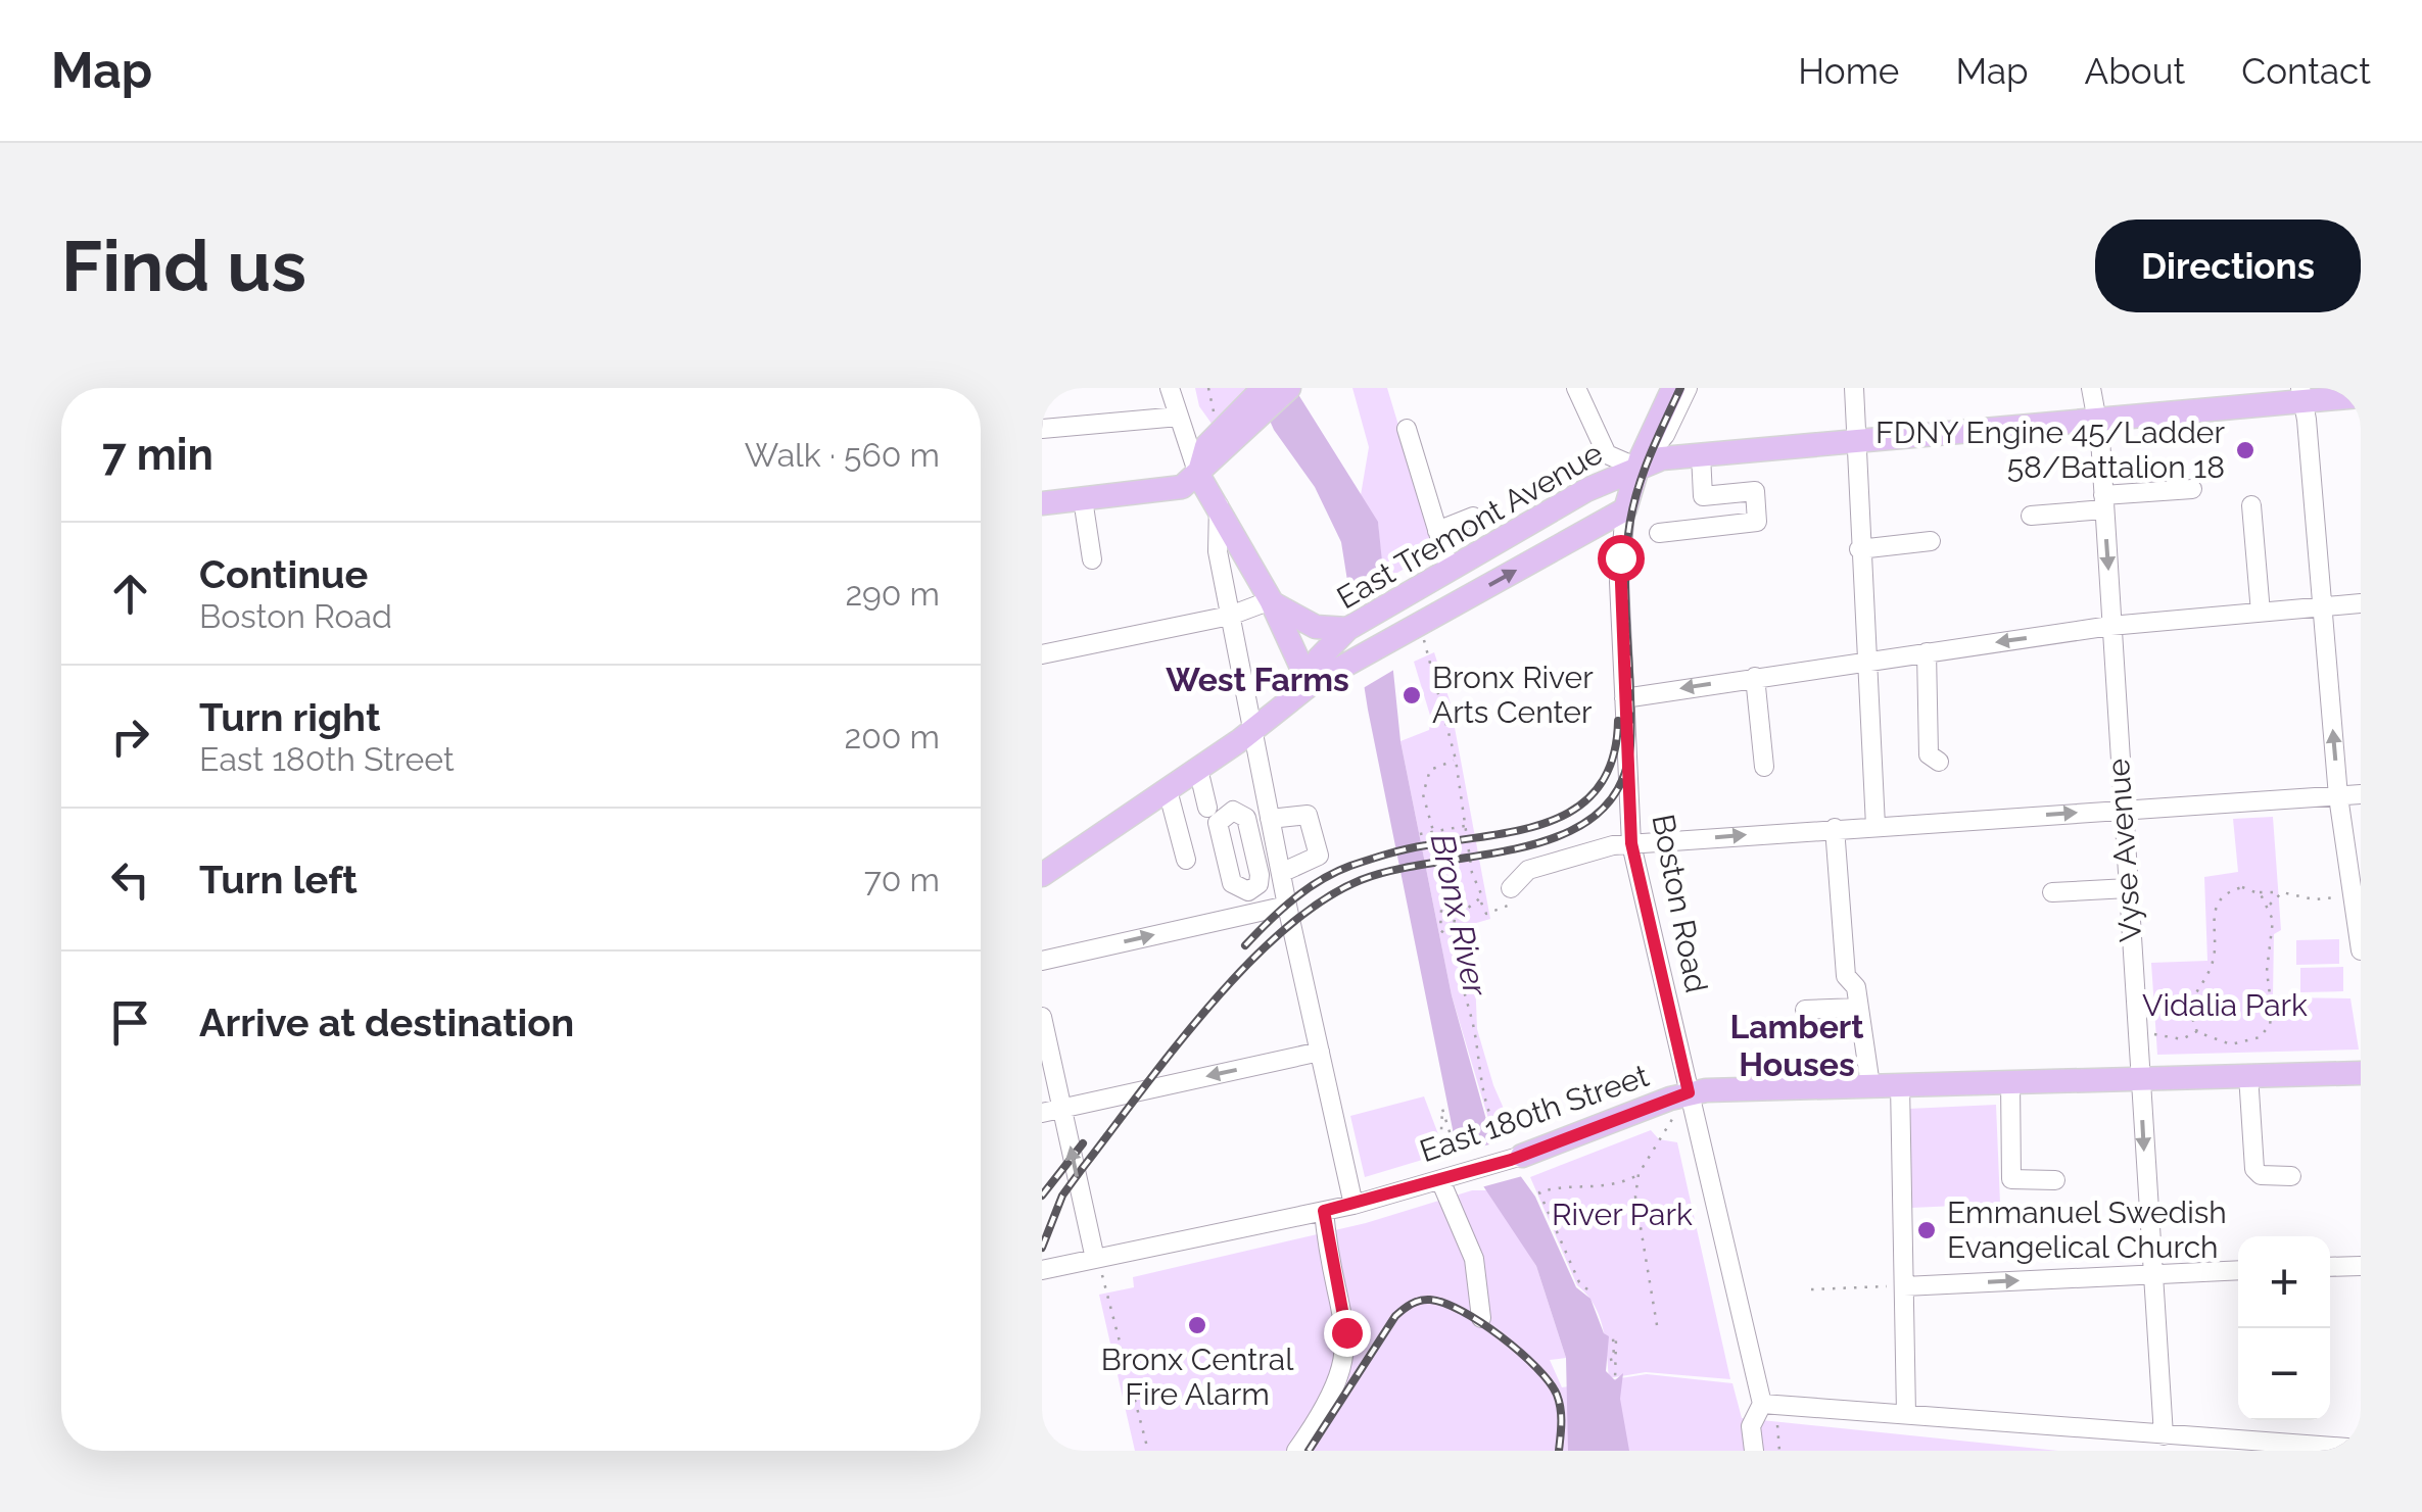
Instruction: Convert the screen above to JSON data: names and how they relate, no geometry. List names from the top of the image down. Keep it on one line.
{"streets":{"main road":["East Tremont Avenue","Boston Road","East 180th Street"],"street":["Vyse Avenue"]},"crossings":[["East Tremont Avenue","Vyse Avenue"],["East Tremont Avenue","Boston Road"],["Vyse Avenue","East 180th Street"],["Boston Road","East 180th Street"]],"districts":["West Farms","Lambert Houses"],"water":["Bronx River"],"parks":["Vidalia Park","River Park"],"places":["FDNY Engine 45/Ladder 58/Battalion 18","Bronx River Arts Center","Emmanuel Swedish Evangelical Church","Bronx Central Fire Alarm"],"page":{"header":"Map","nav":["Home","Map","About","Contact"],"buttons":"Directions","title":"Find us","heading":["7 min","Walk · 560 m"],"list":[["Continue","Boston Road","290 m"],["Turn right","East 180th Street","200 m"],["Turn left","70 m"],"Arrive at destination"],"map_buttons":["+","−"]}}
